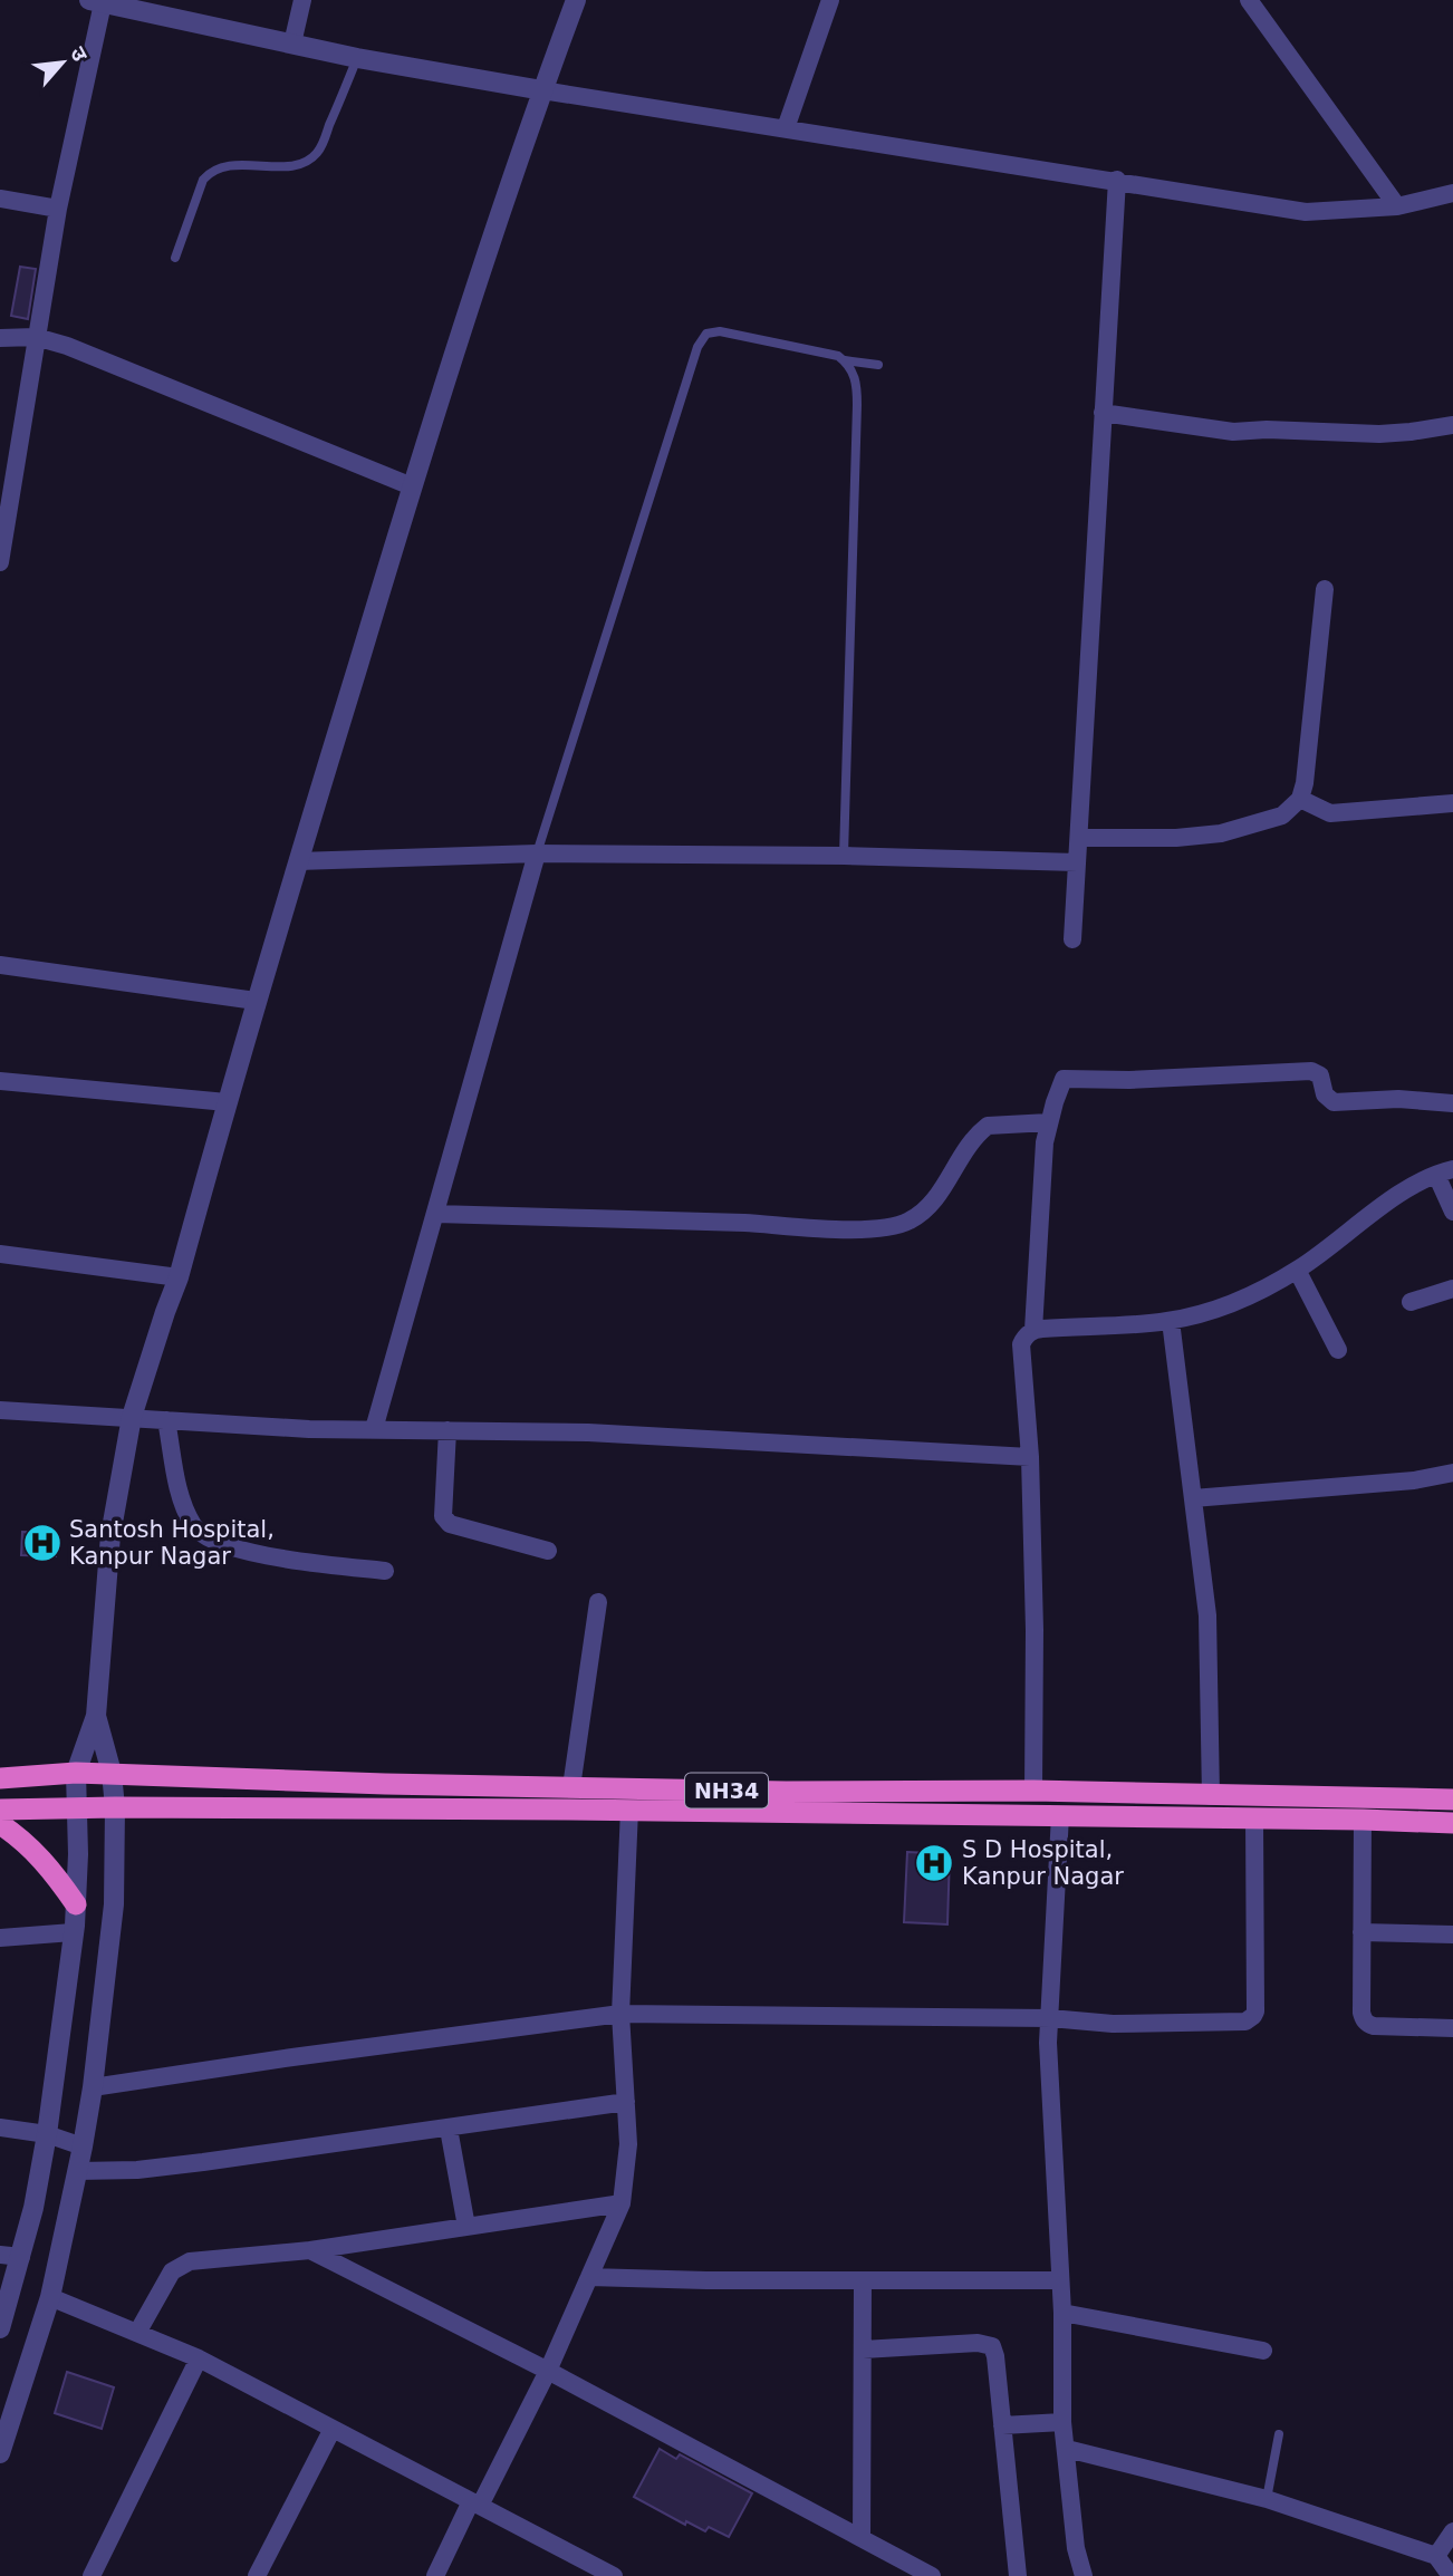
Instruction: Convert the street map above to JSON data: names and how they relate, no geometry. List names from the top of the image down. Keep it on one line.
{"streets":{"highway":["NH34"]},"places":{"hospital":["Santosh Hospital, Kanpur Nagar","S D Hospital, Kanpur Nagar"]},"north":"top right"}
